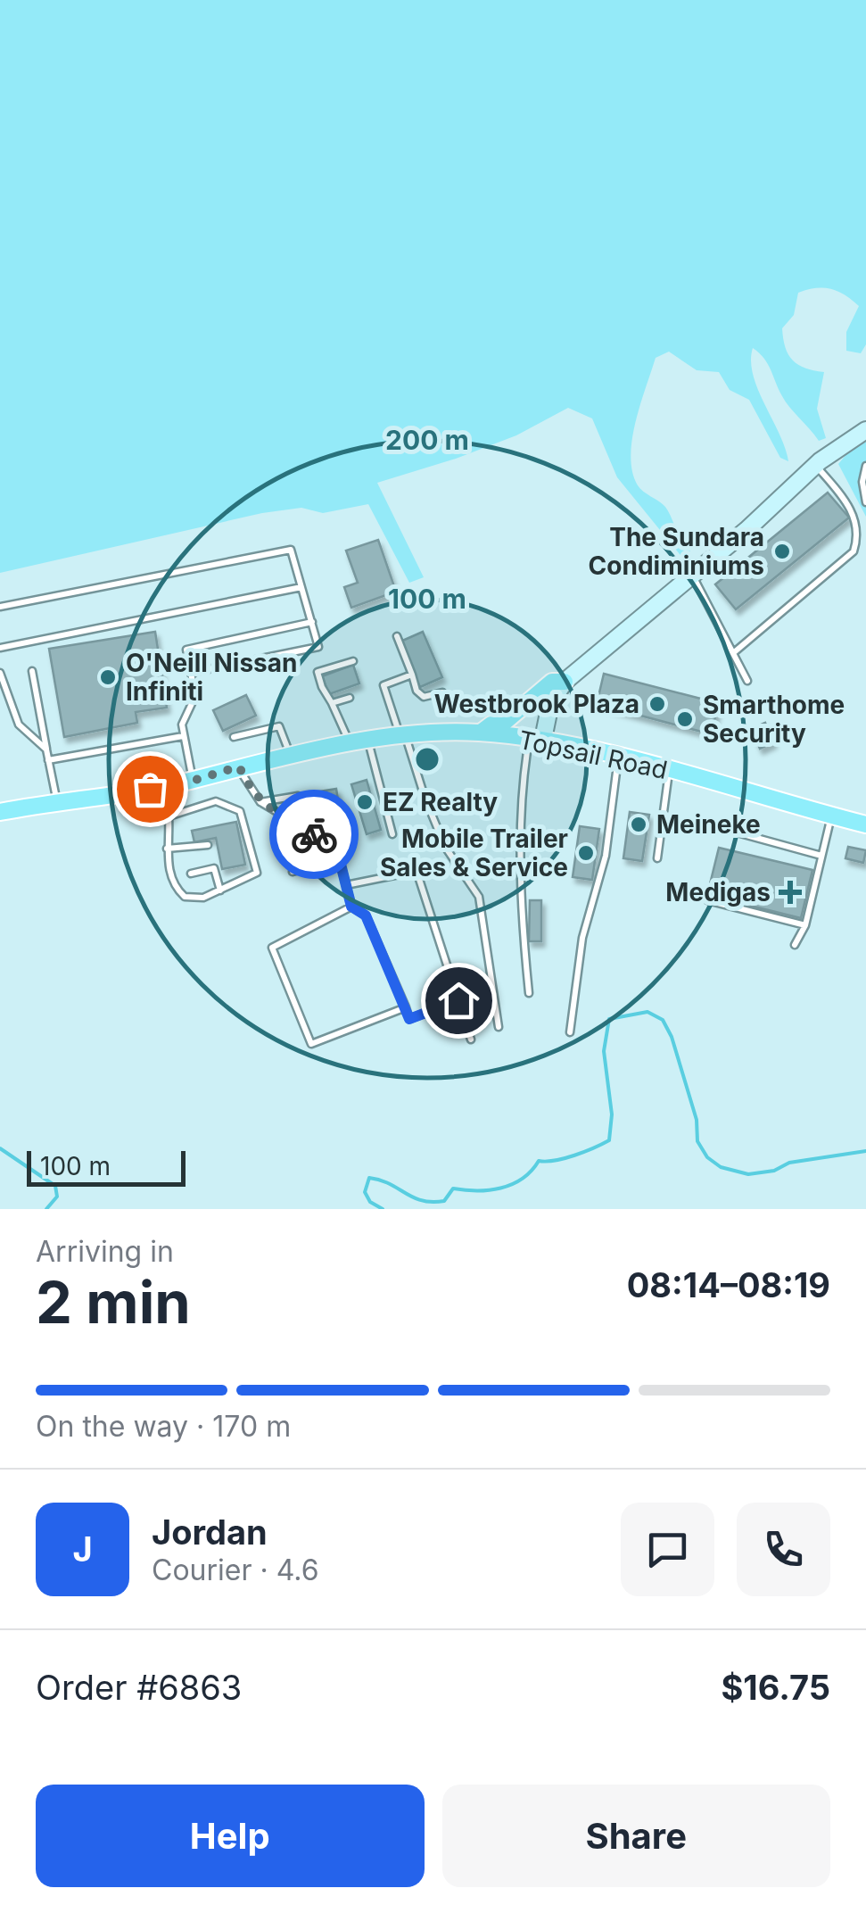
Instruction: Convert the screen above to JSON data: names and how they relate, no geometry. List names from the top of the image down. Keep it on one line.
{"streets":{"main road":["Topsail Road"]},"places":{"other":["The Sundara Condiminiums","O'Neill Nissan Infiniti","Westbrook Plaza","Smarthome Security","EZ Realty","Meineke","Mobile Trailer Sales & Service"],"health":["Medigas"]},"scale_bar":"100 m","page":{"scale":"100 m","heading":["2 min","Arriving in","08:14–08:19"],"panel":["Jordan","Courier · 4.6","Order #6863","$16.75"],"bar":"On the way · 170 m","round":"J","buttons":["Help","Share"]},"rings":["200 m","100 m"]}
